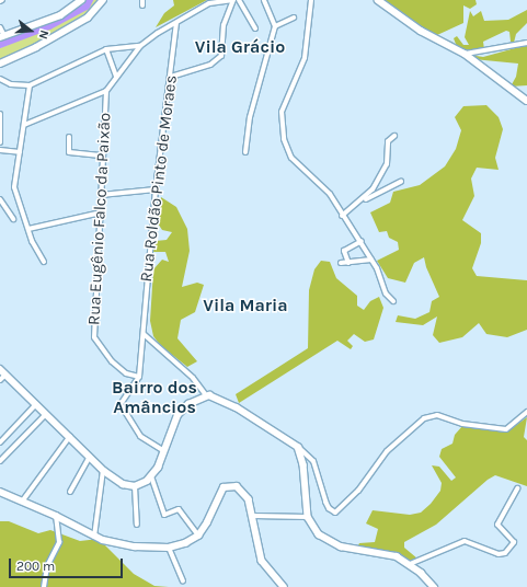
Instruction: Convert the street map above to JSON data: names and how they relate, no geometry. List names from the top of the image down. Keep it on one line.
{"streets":{"street":["Rua Roldão Pinto de Moraes","Rua Eugênio Falco da Paixão"]},"crossings":[["Rua Roldão Pinto de Moraes","Rua Eugênio Falco da Paixão"]],"districts":["Vila Grácio","Vila Maria","Bairro dos Amâncios"],"scale_bar":"200 m","north":"right"}
